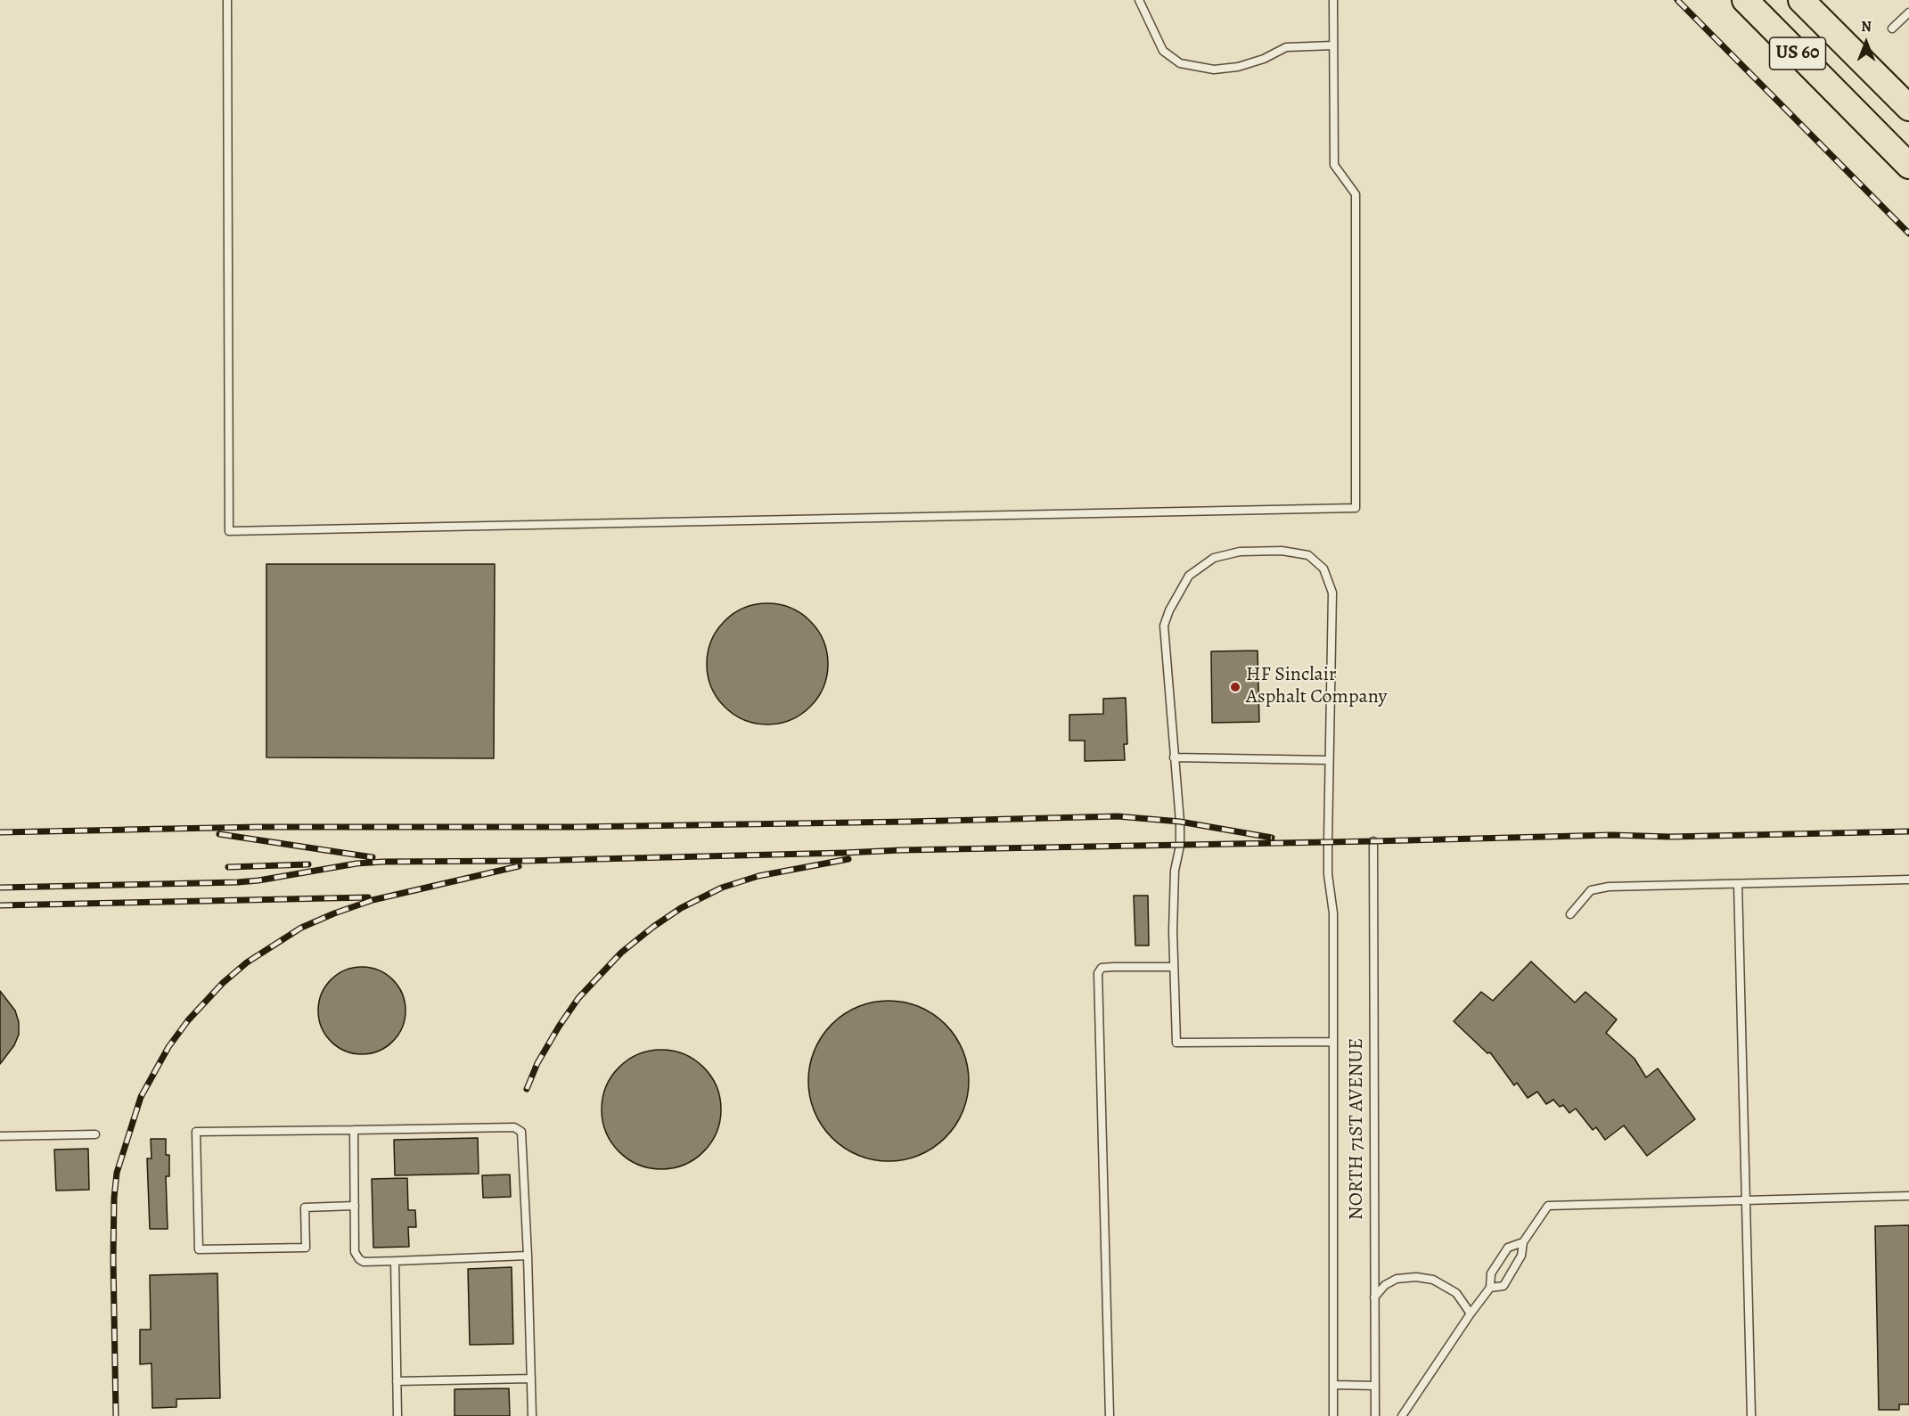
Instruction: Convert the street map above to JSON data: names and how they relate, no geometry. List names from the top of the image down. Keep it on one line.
{"streets":{"highway":["US 60"],"lane":["NORTH 71ST AVENUE"]},"places":["HF Sinclair Asphalt Company"],"north":"top"}
